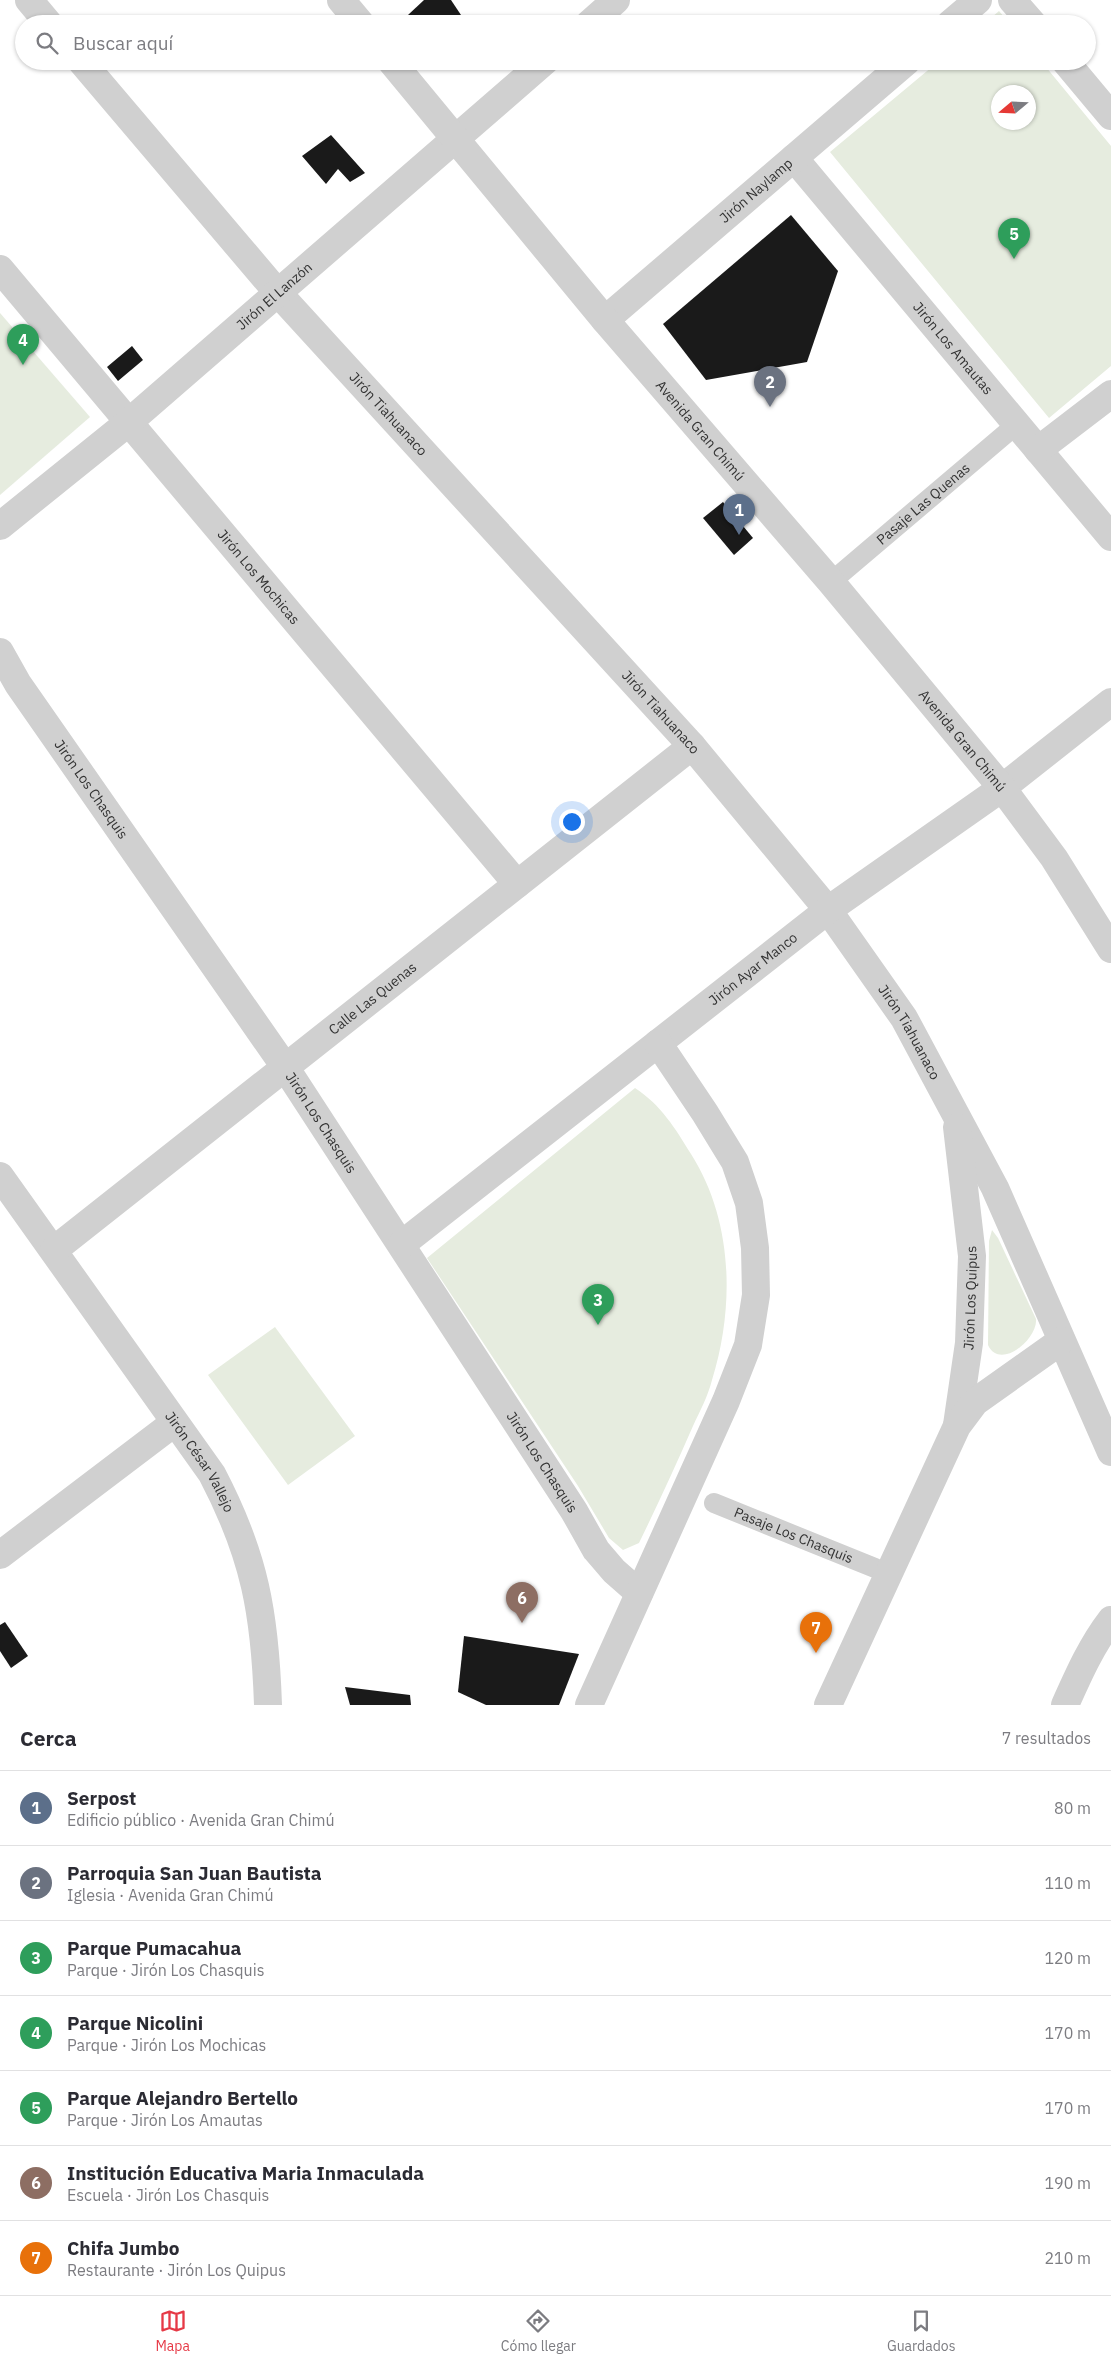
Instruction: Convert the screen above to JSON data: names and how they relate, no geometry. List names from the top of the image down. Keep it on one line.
{"streets":{"street":["Jirón Naylamp","Jirón El Lanzón","Jirón Los Amautas","Jirón Tiahuanaco","Avenida Gran Chimú","Pasaje Las Quenas","Jirón Los Mochicas","Jirón Los Chasquis","Jirón Ayar Manco","Calle Las Quenas","Jirón Los Quipus","Jirón César Vallejo","Pasaje Los Chasquis"]},"crossings":[["Jirón Naylamp","Jirón Los Amautas"],["Jirón Naylamp","Avenida Gran Chimú"],["Jirón El Lanzón","Jirón Tiahuanaco"],["Jirón El Lanzón","Avenida Gran Chimú"],["Jirón El Lanzón","Jirón Los Mochicas"],["Jirón Los Amautas","Pasaje Las Quenas"],["Jirón Tiahuanaco","Jirón Ayar Manco"],["Jirón Tiahuanaco","Calle Las Quenas"],["Jirón Tiahuanaco","Jirón Los Quipus"],["Avenida Gran Chimú","Pasaje Las Quenas"],["Avenida Gran Chimú","Jirón Ayar Manco"],["Jirón Los Mochicas","Calle Las Quenas"],["Jirón Los Chasquis","Jirón Ayar Manco"],["Jirón Los Chasquis","Calle Las Quenas"],["Calle Las Quenas","Jirón César Vallejo"]],"north":"left","page":{"search":"Buscar aquí","pins":["5","4","2","1","3","6","7"],"heading":["Cerca","7 resultados"],"list":[{"mark":"1","name":"Serpost","note":"Edificio público · Avenida Gran Chimú","value":"80 m"},{"mark":"2","name":"Parroquia San Juan Bautista","note":"Iglesia · Avenida Gran Chimú","value":"110 m"},{"mark":"3","name":"Parque Pumacahua","note":"Parque · Jirón Los Chasquis","value":"120 m"},{"mark":"4","name":"Parque Nicolini","note":"Parque · Jirón Los Mochicas","value":"170 m"},{"mark":"5","name":"Parque Alejandro Bertello","note":"Parque · Jirón Los Amautas","value":"170 m"},{"mark":"6","name":"Institución Educativa Maria Inmaculada","note":"Escuela · Jirón Los Chasquis","value":"190 m"},{"mark":"7","name":"Chifa Jumbo","note":"Restaurante · Jirón Los Quipus","value":"210 m"}],"nav":["Mapa","Cómo llegar","Guardados"]}}
